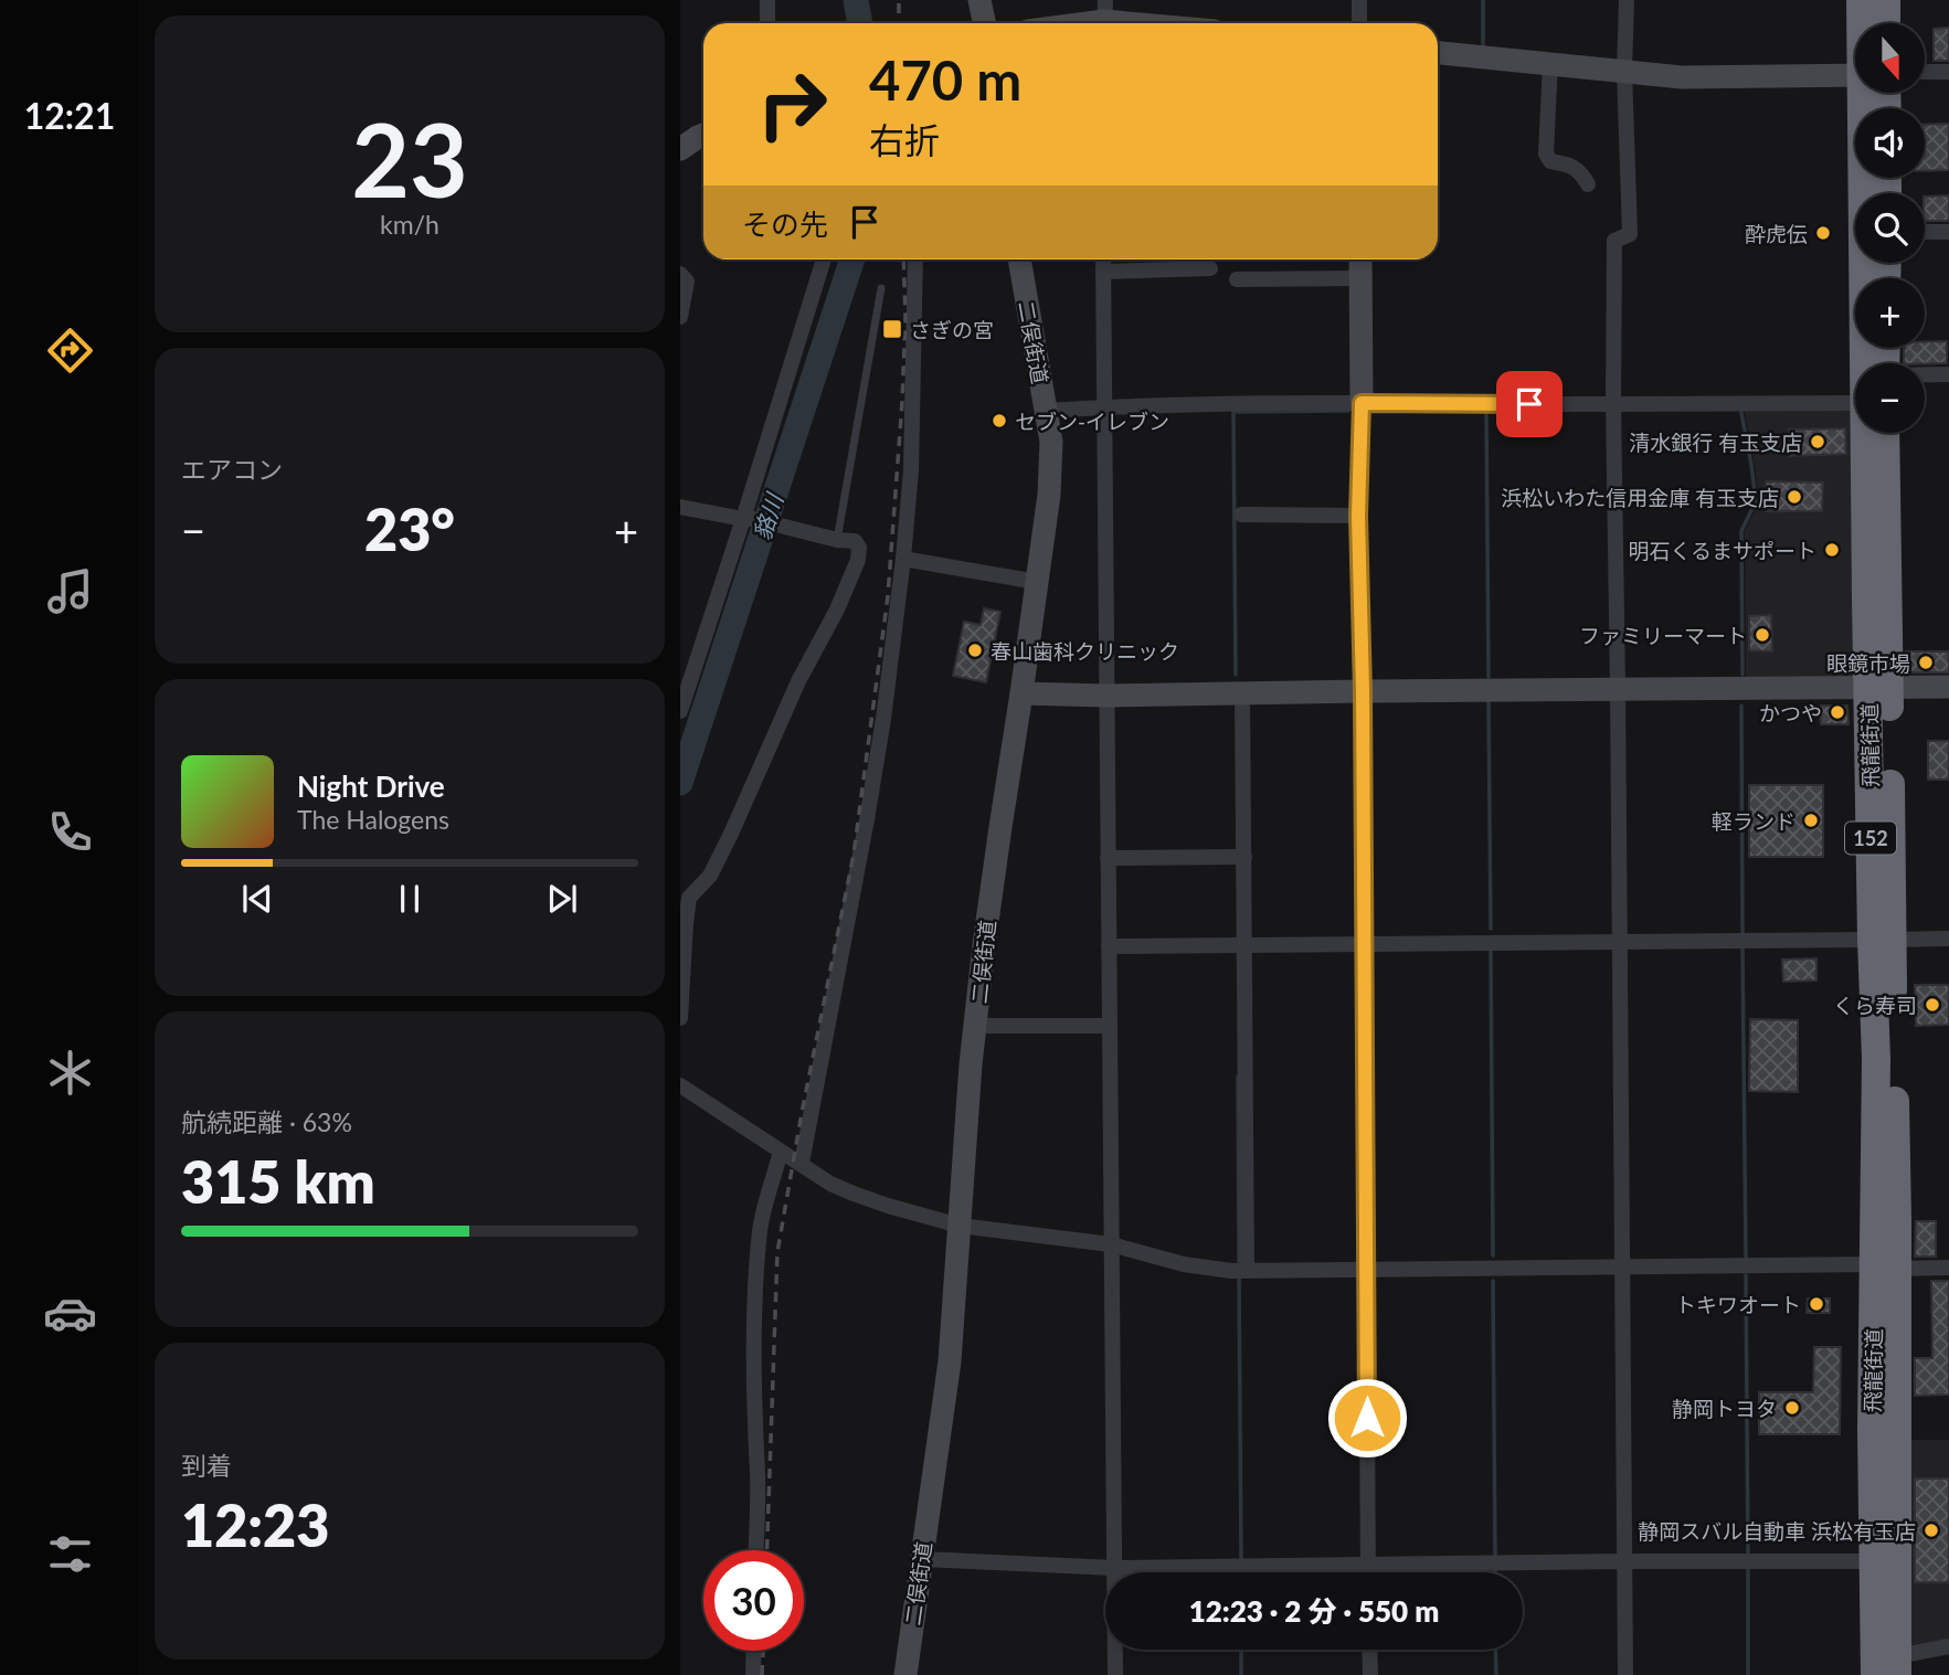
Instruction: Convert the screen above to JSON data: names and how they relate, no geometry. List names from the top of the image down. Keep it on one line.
{"streets":{"highway":["飛龍街道","152"],"street":["二俣街道"]},"water":["貉川"],"places":{"other":["酔虎伝","セブン-イレブン","清水銀行 有玉支店","浜松いわた信用金庫 有玉支店","明石くるまサポート","ファミリーマート","春山歯科クリニック","眼鏡市場","かつや","軽ランド","くら寿司","トキワオート","静岡トヨタ","静岡スバル自動車 浜松有玉店"],"transit":["さぎの宮"]},"north":"bottom","page":{"tabs":"12:21","tile":[["23","km/h"],"エアコン",["航続距離 · 63%","315 km"],["到着","12:23"]],"map_buttons":["+","−"],"turn":["470 m","右折"],"then":"その先","heat":["−","23°","+"],"song":["Night Drive","The Halogens"],"limit":"30","trip":"12:23 · 2 分 · 550 m"}}
